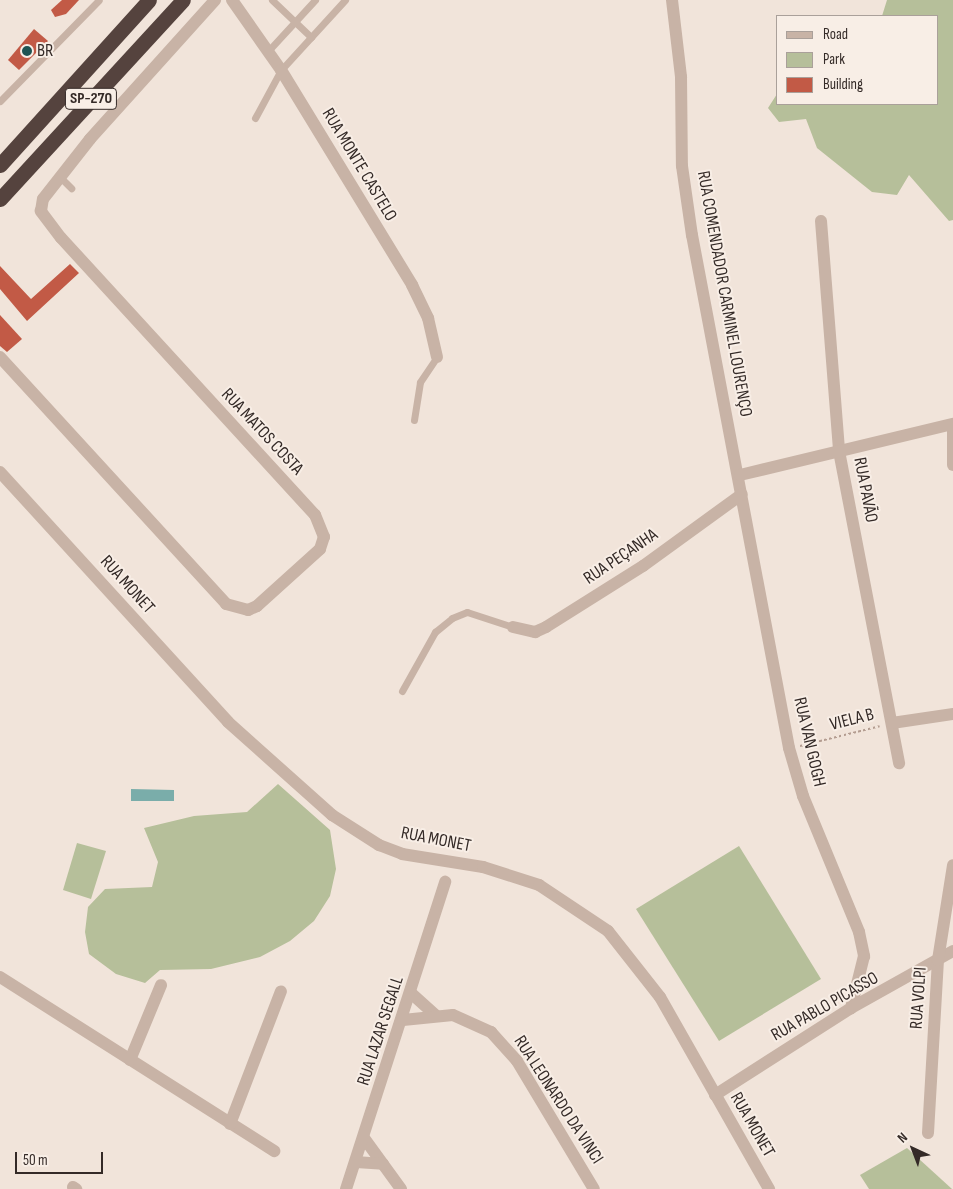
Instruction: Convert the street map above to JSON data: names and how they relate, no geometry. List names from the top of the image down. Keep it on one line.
{"streets":{"highway":["SP-270"],"street":["RUA MONTE CASTELO","RUA COMENDADOR CARMINEL LOURENÇO","RUA MATOS COSTA","RUA PAVÃO","RUA PEÇANHA","RUA MONET","RUA VAN GOGH","RUA VOLPI","RUA PABLO PICASSO","RUA LAZAR SEGALL","RUA LEONARDO DA VINCI"],"path":["VIELA B"]},"crossings":[["RUA COMENDADOR CARMINEL LOURENÇO","RUA VAN GOGH"],["RUA PAVÃO","VIELA B"],["RUA PEÇANHA","RUA VAN GOGH"],["RUA MONET","RUA PABLO PICASSO"],["VIELA B","RUA VAN GOGH"],["RUA VAN GOGH","RUA PABLO PICASSO"],["RUA VOLPI","RUA PABLO PICASSO"],["RUA LAZAR SEGALL","RUA LEONARDO DA VINCI"]],"places":["BR"],"legend":["Road","Park","Building"],"scale_bar":"50 m","north":"top left"}
